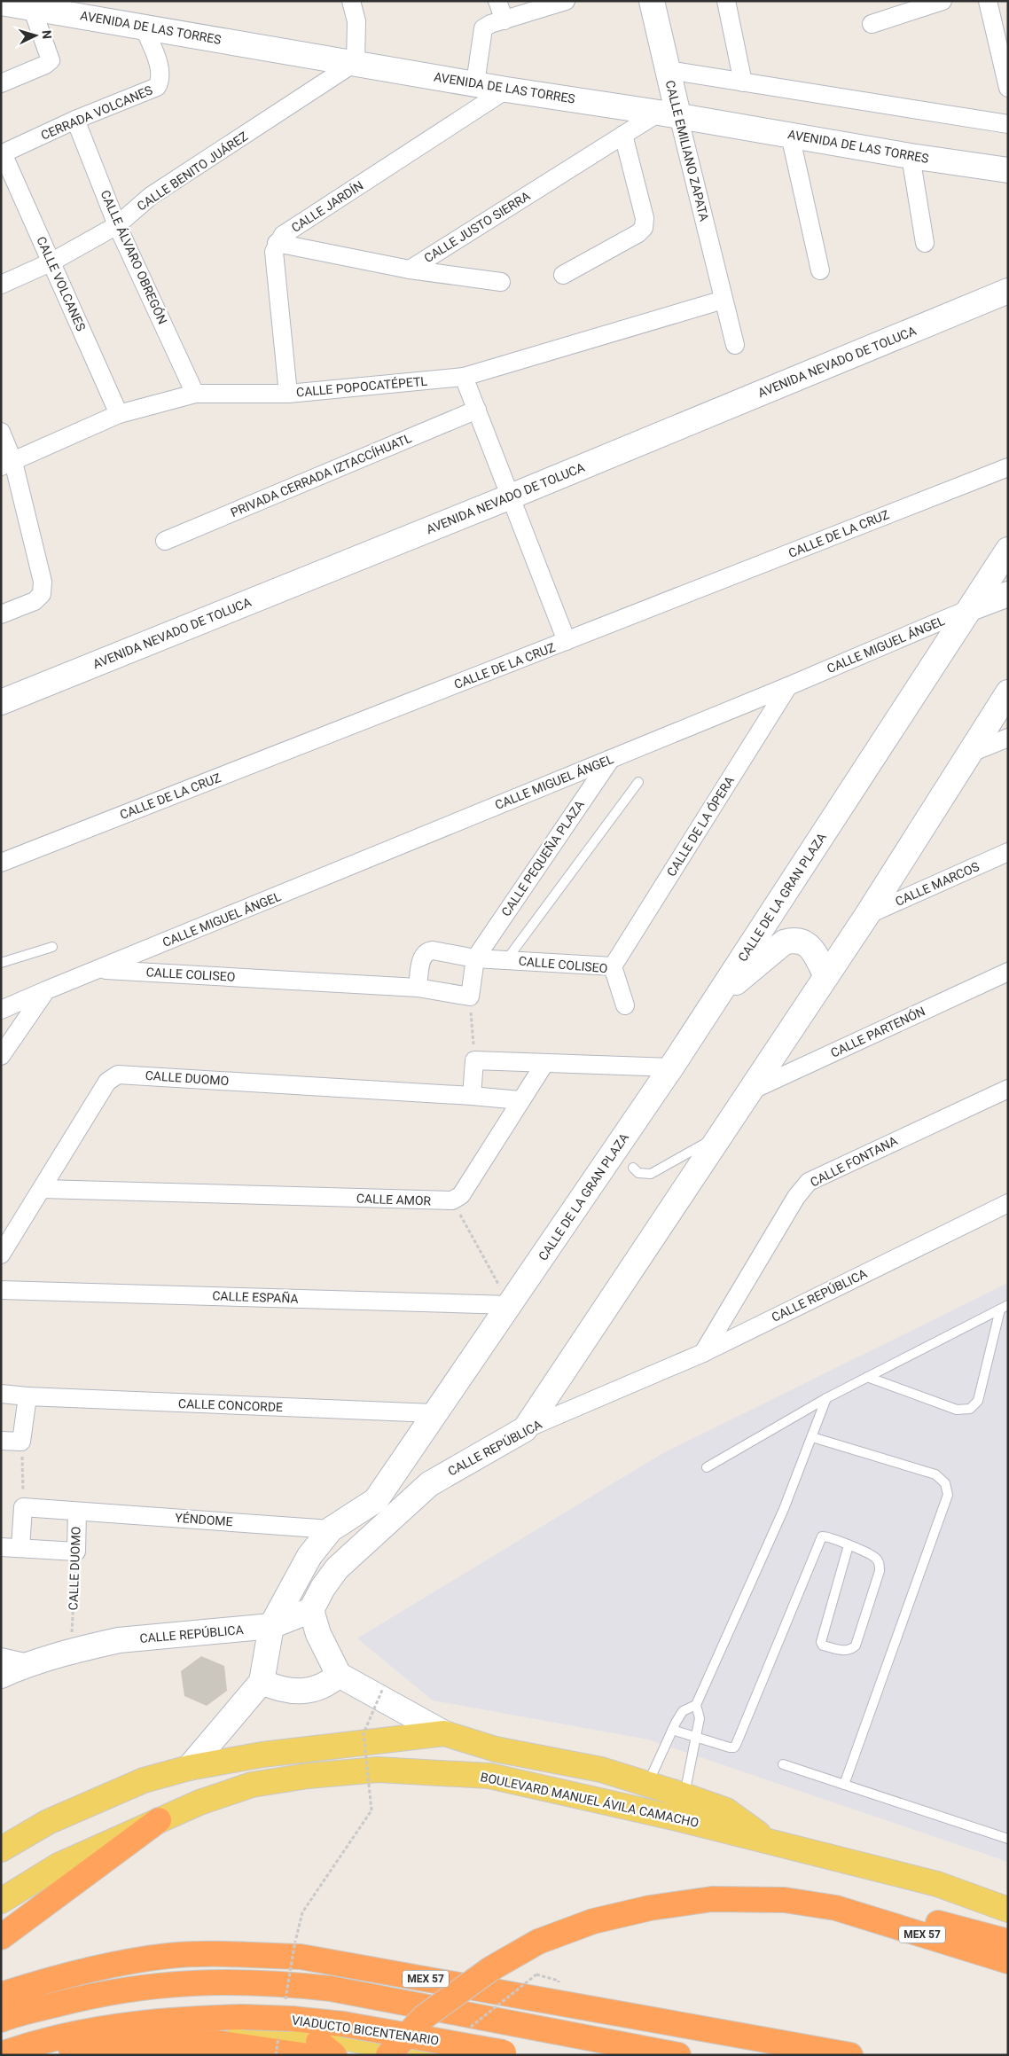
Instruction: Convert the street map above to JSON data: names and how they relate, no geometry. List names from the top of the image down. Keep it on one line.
{"streets":{"highway":["MEX 57","VIADUCTO BICENTENARIO"],"main road":["BOULEVARD MANUEL ÁVILA CAMACHO"],"street":["AVENIDA DE LAS TORRES","CERRADA VOLCANES","CALLE EMILIANO ZAPATA","CALLE BENITO JUÁREZ","CALLE JARDÍN","CALLE JUSTO SIERRA","CALLE ÁLVARO OBREGÓN","CALLE VOLCANES","AVENIDA NEVADO DE TOLUCA","CALLE POPOCATÉPETL","PRIVADA CERRADA IZTACCÍHUATL","CALLE DE LA CRUZ","CALLE MIGUEL ÁNGEL","CALLE DE LA ÓPERA","CALLE PEQUEÑA PLAZA","CALLE MARCOS","CALLE DE LA GRAN PLAZA","CALLE COLISEO","CALLE PARTENÓN","CALLE DUOMO","CALLE FONTANA","CALLE AMOR","CALLE REPÚBLICA","CALLE ESPAÑA","CALLE CONCORDE","YÉNDOME"]},"crossings":[["AVENIDA DE LAS TORRES","CERRADA VOLCANES"],["AVENIDA DE LAS TORRES","CALLE EMILIANO ZAPATA"],["AVENIDA DE LAS TORRES","CALLE BENITO JUÁREZ"],["AVENIDA DE LAS TORRES","CALLE JARDÍN"],["AVENIDA DE LAS TORRES","CALLE JUSTO SIERRA"],["CERRADA VOLCANES","CALLE ÁLVARO OBREGÓN"],["CERRADA VOLCANES","CALLE VOLCANES"],["CALLE EMILIANO ZAPATA","CALLE JUSTO SIERRA"],["CALLE EMILIANO ZAPATA","CALLE POPOCATÉPETL"],["CALLE BENITO JUÁREZ","CALLE ÁLVARO OBREGÓN"],["CALLE BENITO JUÁREZ","CALLE VOLCANES"],["CALLE ÁLVARO OBREGÓN","CALLE POPOCATÉPETL"],["CALLE VOLCANES","CALLE POPOCATÉPETL"],["CALLE MIGUEL ÁNGEL","CALLE DE LA ÓPERA"],["CALLE MIGUEL ÁNGEL","CALLE PEQUEÑA PLAZA"],["CALLE MIGUEL ÁNGEL","CALLE DE LA GRAN PLAZA"],["CALLE MIGUEL ÁNGEL","CALLE COLISEO"],["CALLE DE LA ÓPERA","CALLE COLISEO"],["CALLE PEQUEÑA PLAZA","CALLE COLISEO"],["CALLE DE LA GRAN PLAZA","CALLE REPÚBLICA"],["CALLE DE LA GRAN PLAZA","CALLE ESPAÑA"],["CALLE DE LA GRAN PLAZA","CALLE CONCORDE"],["CALLE DE LA GRAN PLAZA","YÉNDOME"],["CALLE DUOMO","CALLE AMOR"],["CALLE DUOMO","CALLE REPÚBLICA"],["CALLE DUOMO","YÉNDOME"],["CALLE FONTANA","CALLE REPÚBLICA"]],"north":"right"}
